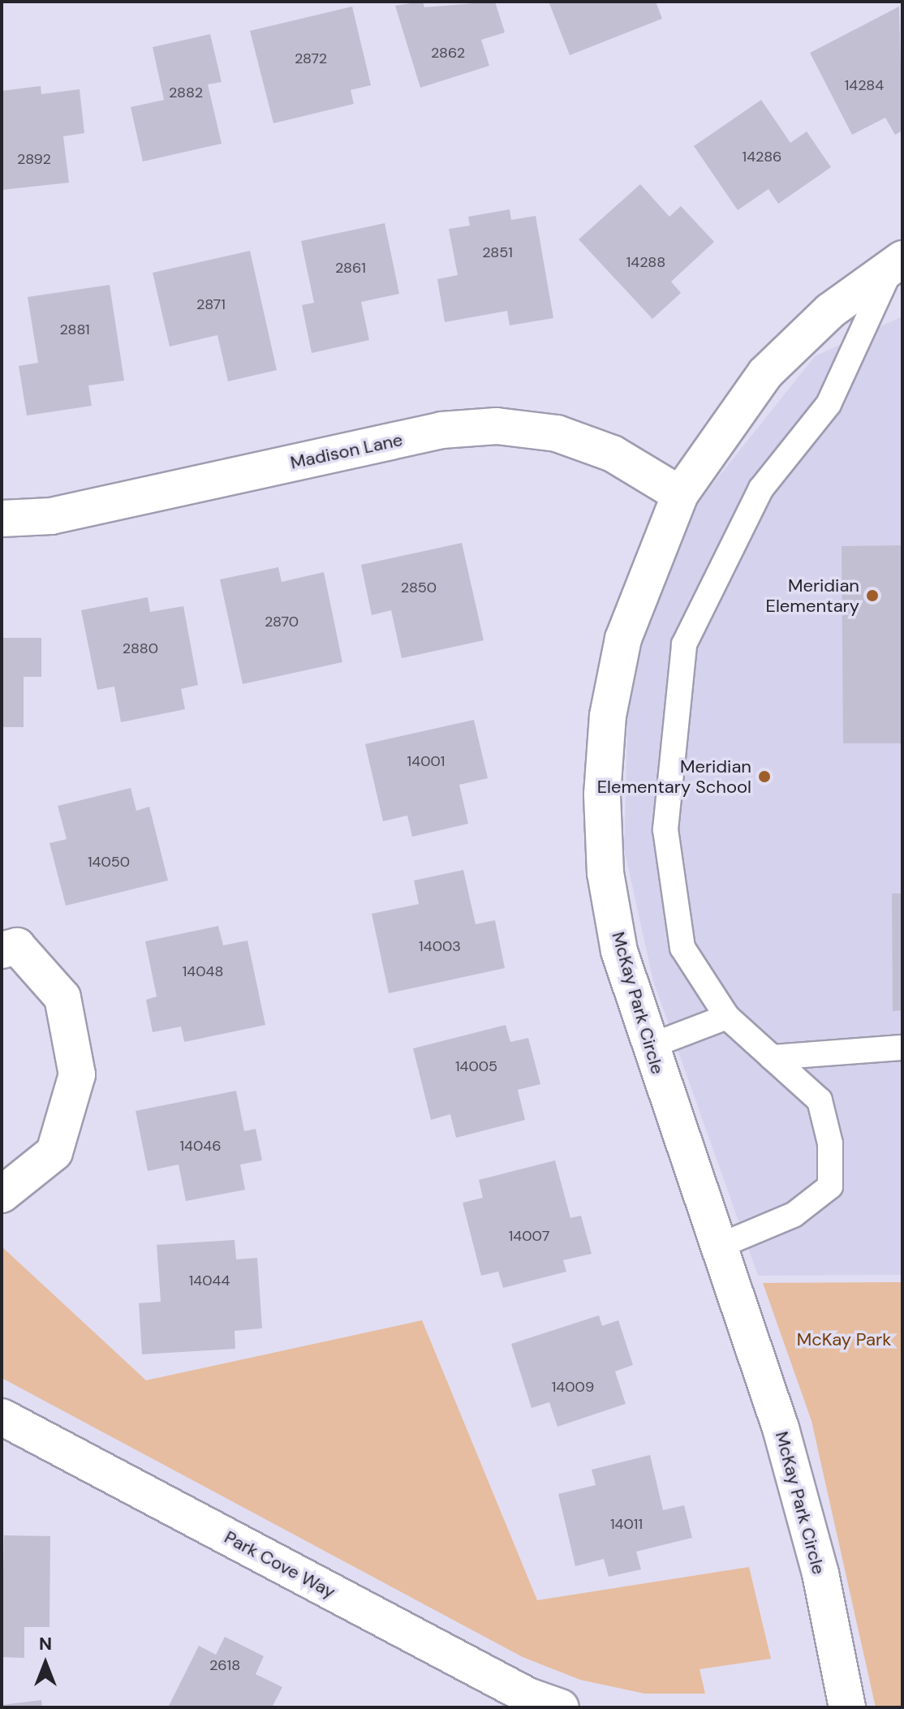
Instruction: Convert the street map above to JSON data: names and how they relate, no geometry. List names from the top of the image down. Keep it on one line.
{"streets":{"street":["Madison Lane","McKay Park Circle","Park Cove Way"]},"crossings":[["Madison Lane","McKay Park Circle"]],"parks":["McKay Park"],"places":["Meridian Elementary","Meridian Elementary School"],"house_numbers":["2862","2872","14284","2882","14286","2892","2851","14288","2861","2871","2881","2850","2870","2880","14001","14050","14003","14048","14005","14046","14007","14044","14009","14011","2618"],"north":"top"}
